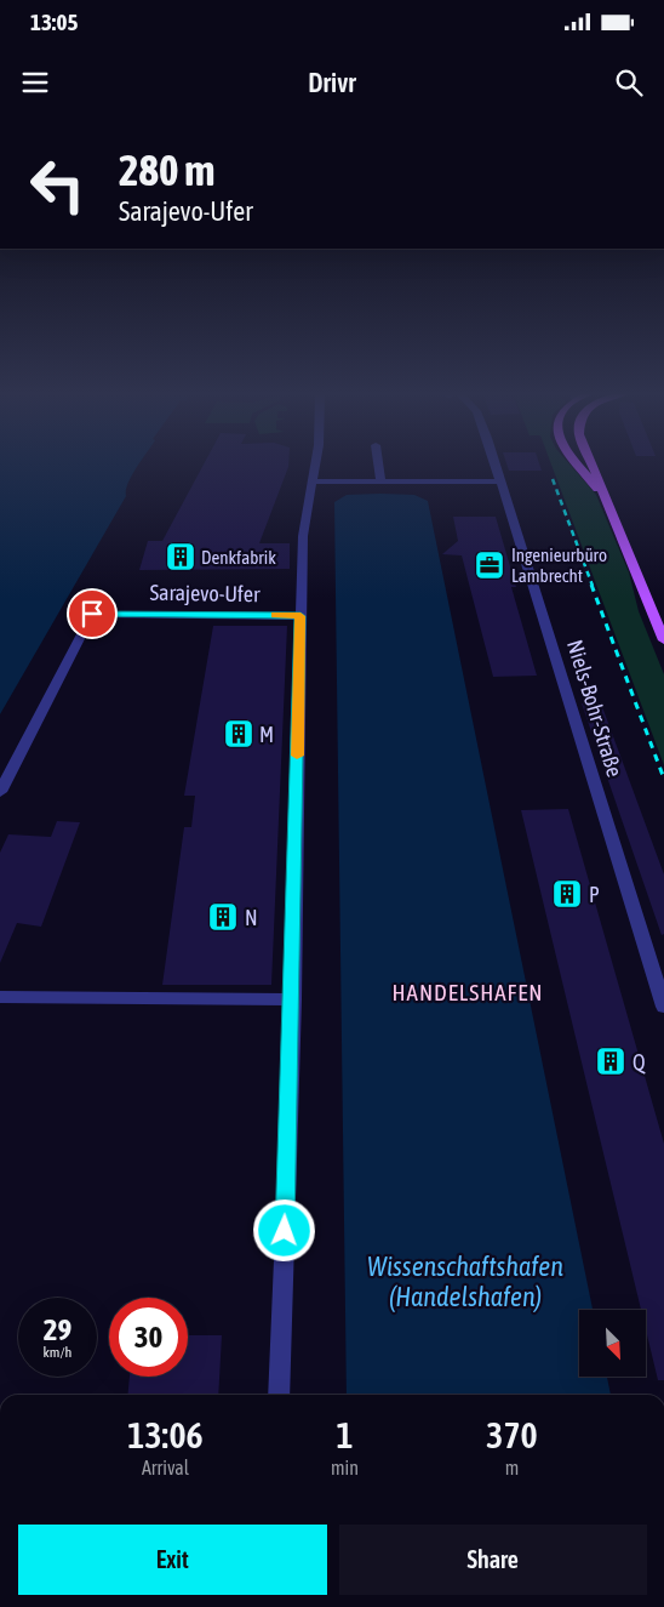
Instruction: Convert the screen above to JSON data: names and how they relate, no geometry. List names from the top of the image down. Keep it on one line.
{"streets":{"street":["Sarajevo-Ufer","Niels-Bohr-Straße"]},"districts":["HANDELSHAFEN"],"water":["Wissenschaftshafen (Handelshafen)"],"places":{"building":["Denkfabrik","M","P","N","Q"],"office":["Ingenieurbüro Lambrecht"]},"north":"bottom right","page":{"status":"13:05","header":"Drivr","turn":["280 m","Sarajevo-Ufer"],"speed":"29 km/h","limit":"30","eta":["13:06","Arrival","1","min","370","m"],"buttons":["Exit","Share"]}}
